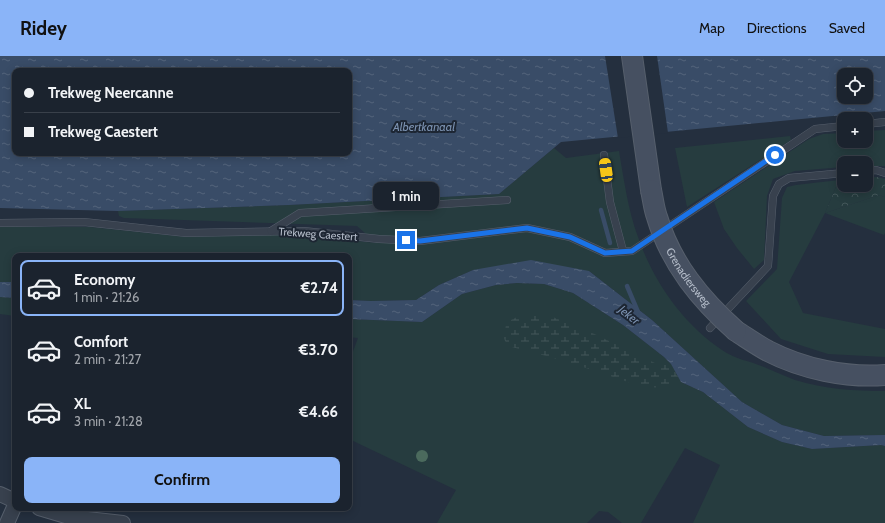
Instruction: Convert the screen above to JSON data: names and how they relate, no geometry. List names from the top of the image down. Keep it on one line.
{"streets":{"main road":["Grenadiersweg"],"lane":["Trekweg Caestert"]},"water":["Albertkanaal","Jeker"],"page":{"header":"Ridey","nav":["Map","Directions","Saved"],"map_buttons":["+","−"],"banner":["Trekweg Neercanne","Trekweg Caestert"],"bubble":"1 min","list":[{"name":"Economy","note":"1 min · 21:26","value":"€2.74"},{"name":"Comfort","note":"2 min · 21:27","value":"€3.70"},{"name":"XL","note":"3 min · 21:28","value":"€4.66"}],"buttons":"Confirm"}}
